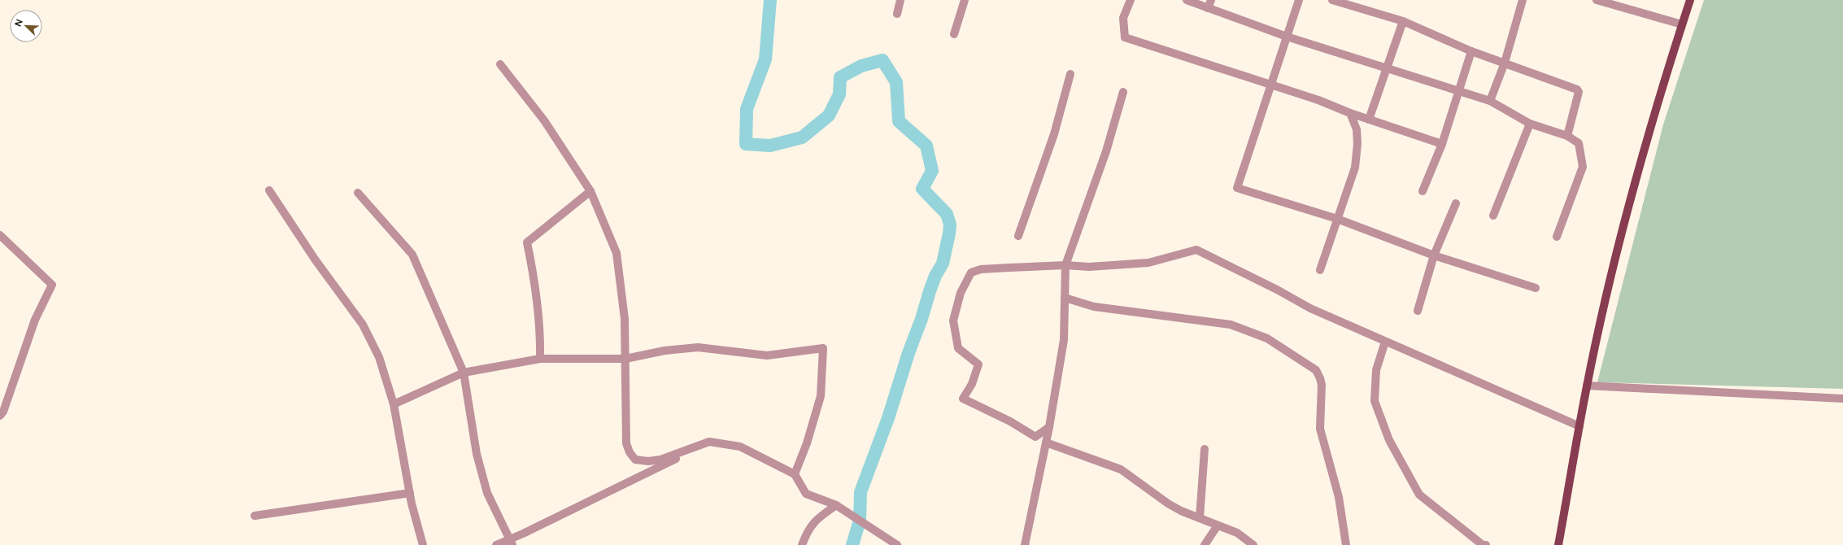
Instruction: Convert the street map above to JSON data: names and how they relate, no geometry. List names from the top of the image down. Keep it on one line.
{"north":"top left"}
